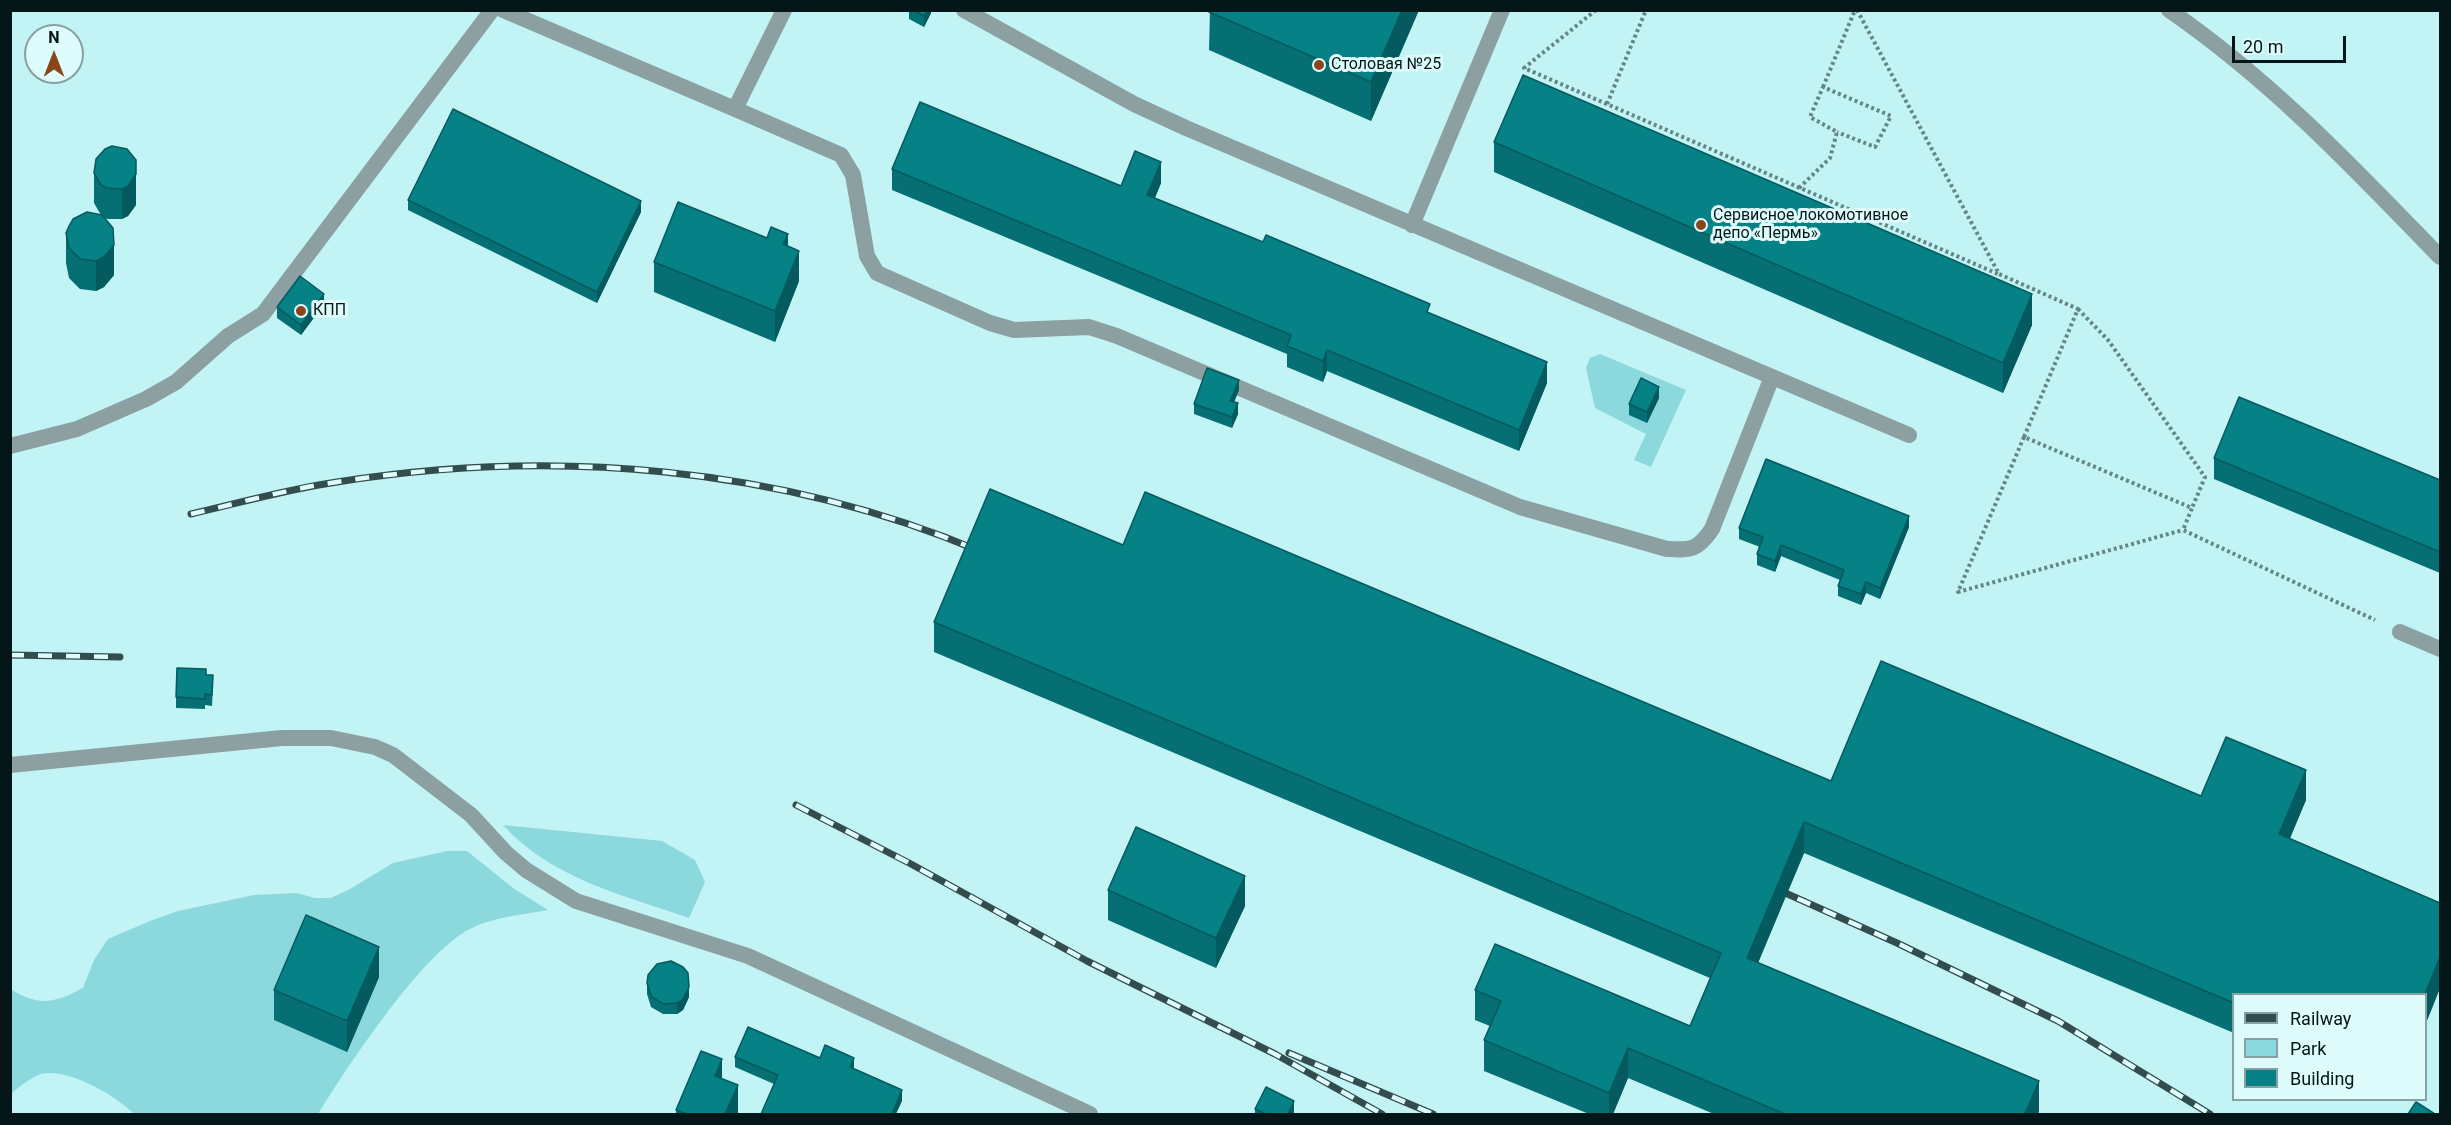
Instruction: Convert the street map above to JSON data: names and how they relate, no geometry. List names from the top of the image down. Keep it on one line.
{"places":["Столовая №25","Сервисное локомотивное депо «Пермь»","КПП"],"legend":["Railway","Park","Building"],"scale_bar":"20 m","north":"top"}
